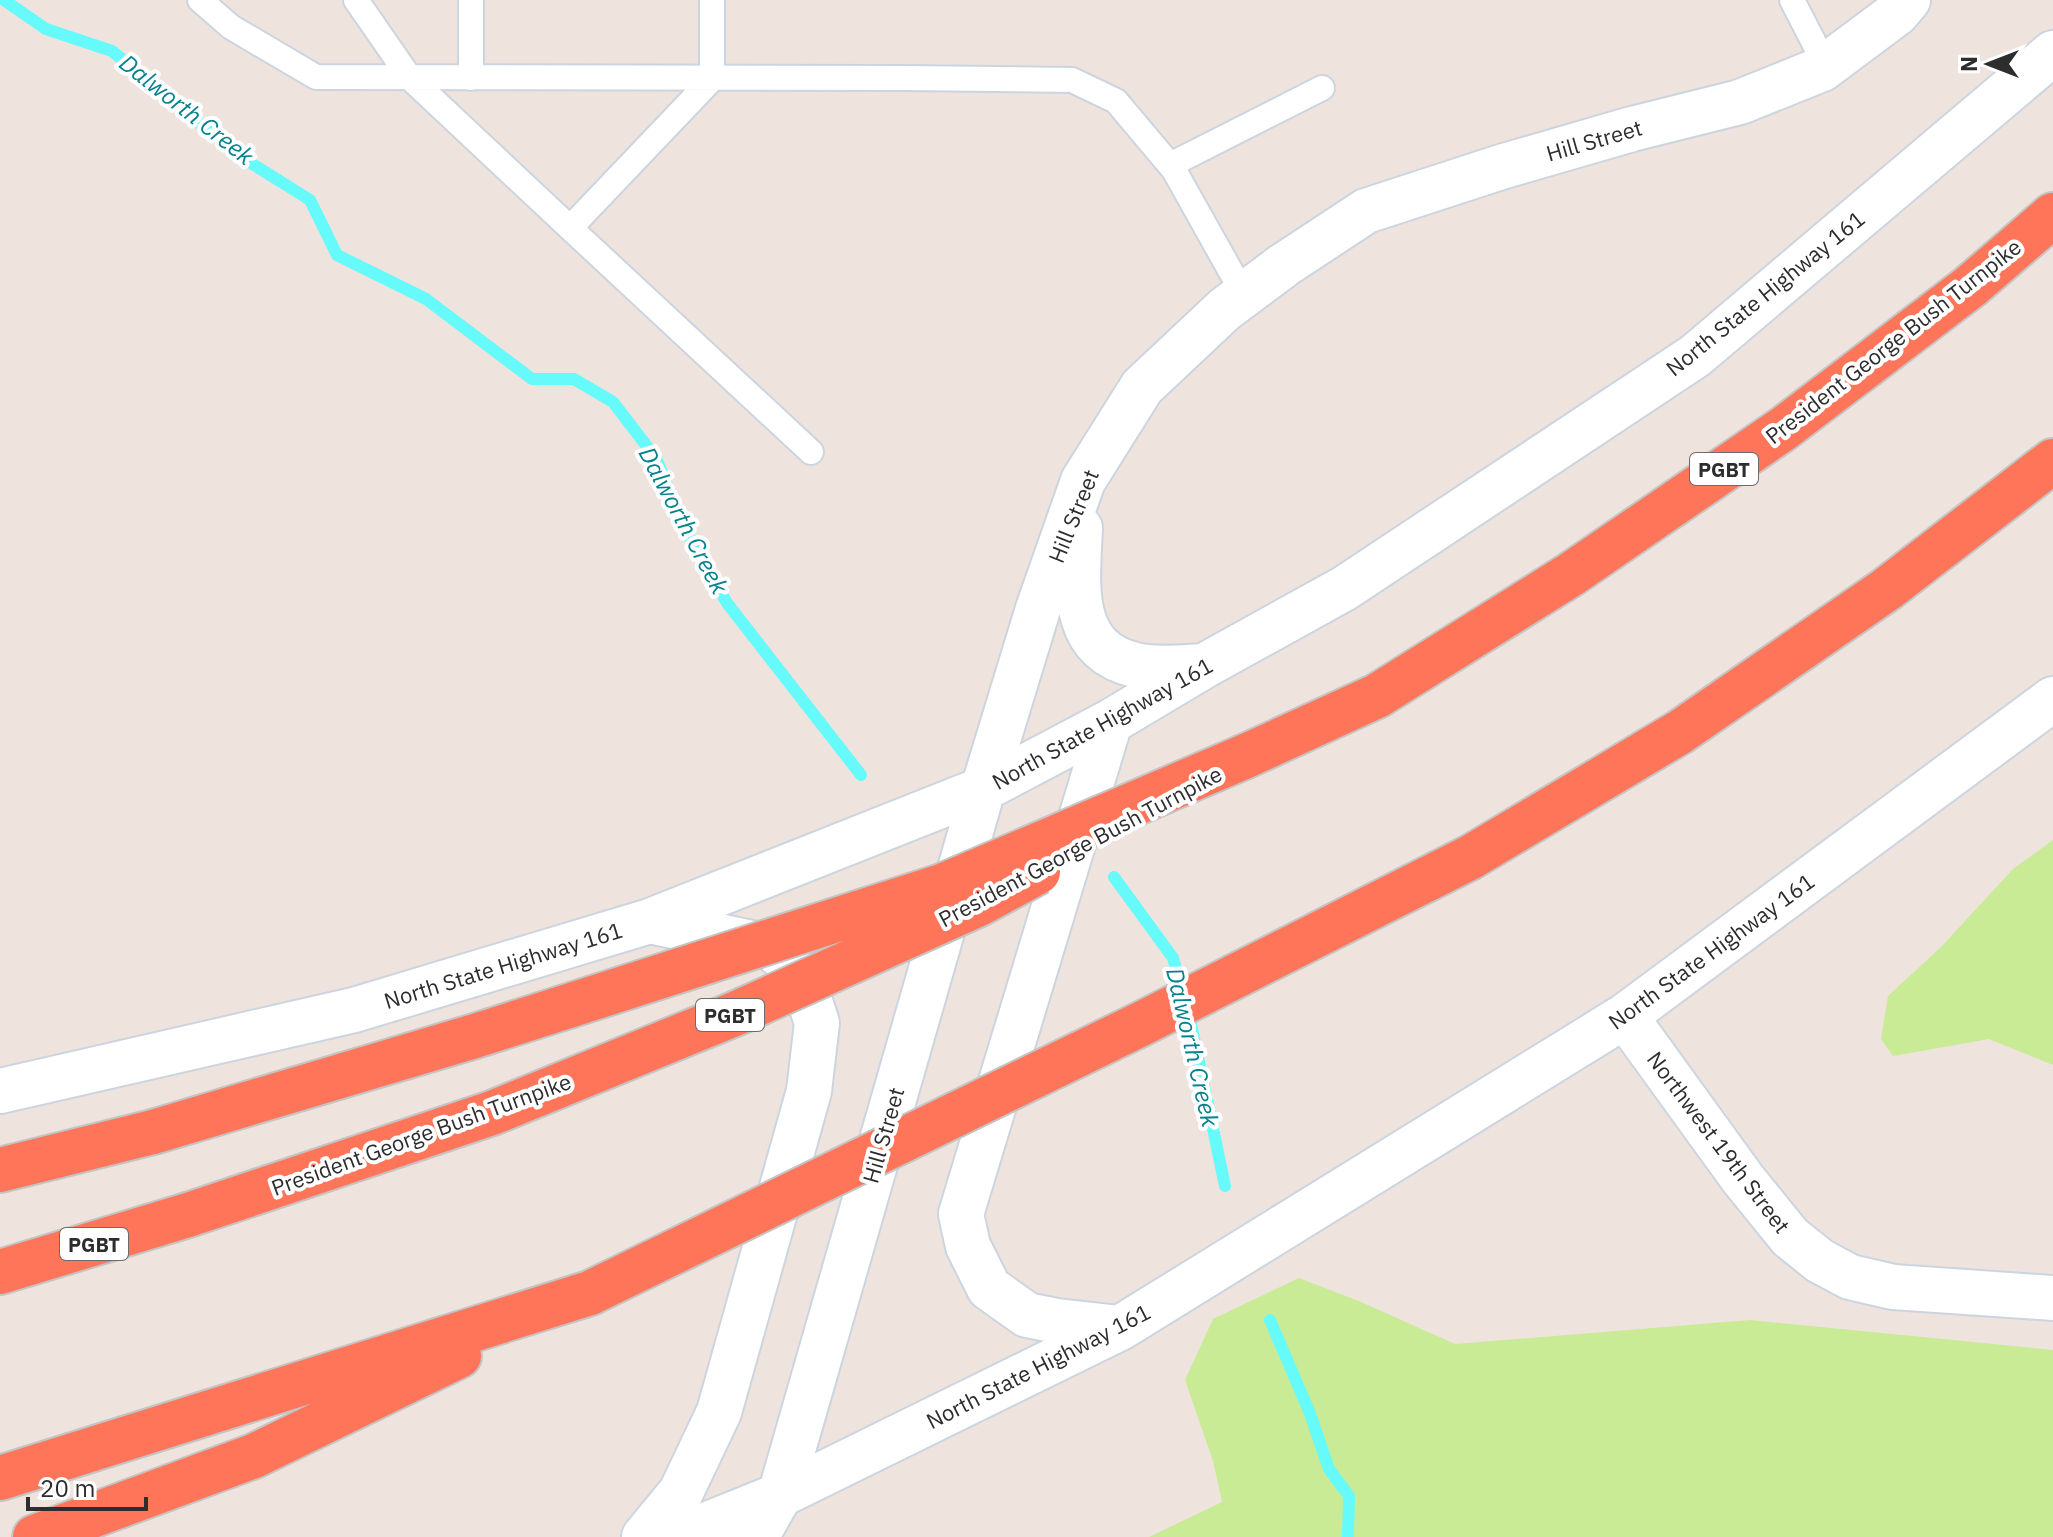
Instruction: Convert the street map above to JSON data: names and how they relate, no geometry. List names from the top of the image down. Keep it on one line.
{"streets":{"highway":["President George Bush Turnpike","PGBT"],"main road":["Hill Street","North State Highway 161","Northwest 19th Street"]},"crossings":[["Hill Street","North State Highway 161"],["North State Highway 161","Northwest 19th Street"]],"water":["Dalworth Creek"],"scale_bar":"20 m","north":"left"}
